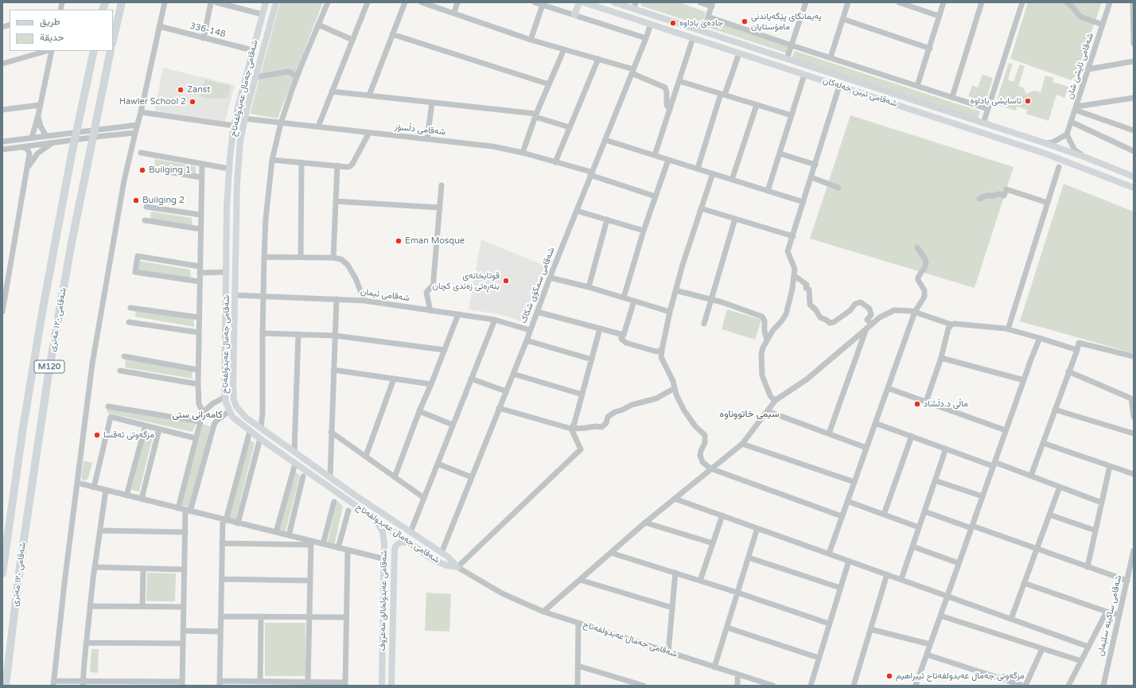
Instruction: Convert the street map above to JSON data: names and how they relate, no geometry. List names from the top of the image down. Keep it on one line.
{"streets":{"highway":["شەقامی ١٢٠ مەتری","M120"],"main road":["شەقامی جەمال عەبدولفەتاح","شەقامی ئیبن خەلەکان","شەقامی عەبدولخالق مەعروف"],"street":["336-148","شەقامی ئایشێ شان","شەقامی دڵسۆز","شەقامی سمکۆی شکاک","شەقامی ئیمان","شەقامی ساکینە سلێمان"]},"crossings":[["336-148","شەقامی جەمال عەبدولفەتاح"],["شەقامی جەمال عەبدولفەتاح","شەقامی دڵسۆز"],["شەقامی جەمال عەبدولفەتاح","شەقامی سمکۆی شکاک"],["شەقامی جەمال عەبدولفەتاح","شەقامی ئیمان"],["شەقامی جەمال عەبدولفەتاح","شەقامی عەبدولخالق مەعروف"],["شەقامی ئیبن خەلەکان","شەقامی سمکۆی شکاک"],["شەقامی دڵسۆز","شەقامی سمکۆی شکاک"],["شەقامی سمکۆی شکاک","شەقامی ئیمان"]],"districts":["سیمی خاتووناوه","كامه‌رانی ستی"],"places":["پەیمانگای پێگەیاندنی مامۆستایان","جادەێ باداوە","Zanst","ئاسايشى باداوه","Hawler School 2","Builging 1","Builging 2","Eman Mosque","قوتابخانەی بنەڕەتی زەندی کچان","ماڵی د.دڵشاد","مزگەوتی ئەقسا","مزگەوتی جەمال عەبدولفەتاح ئیبراهیم"],"legend":["طريق","حديقة"]}
